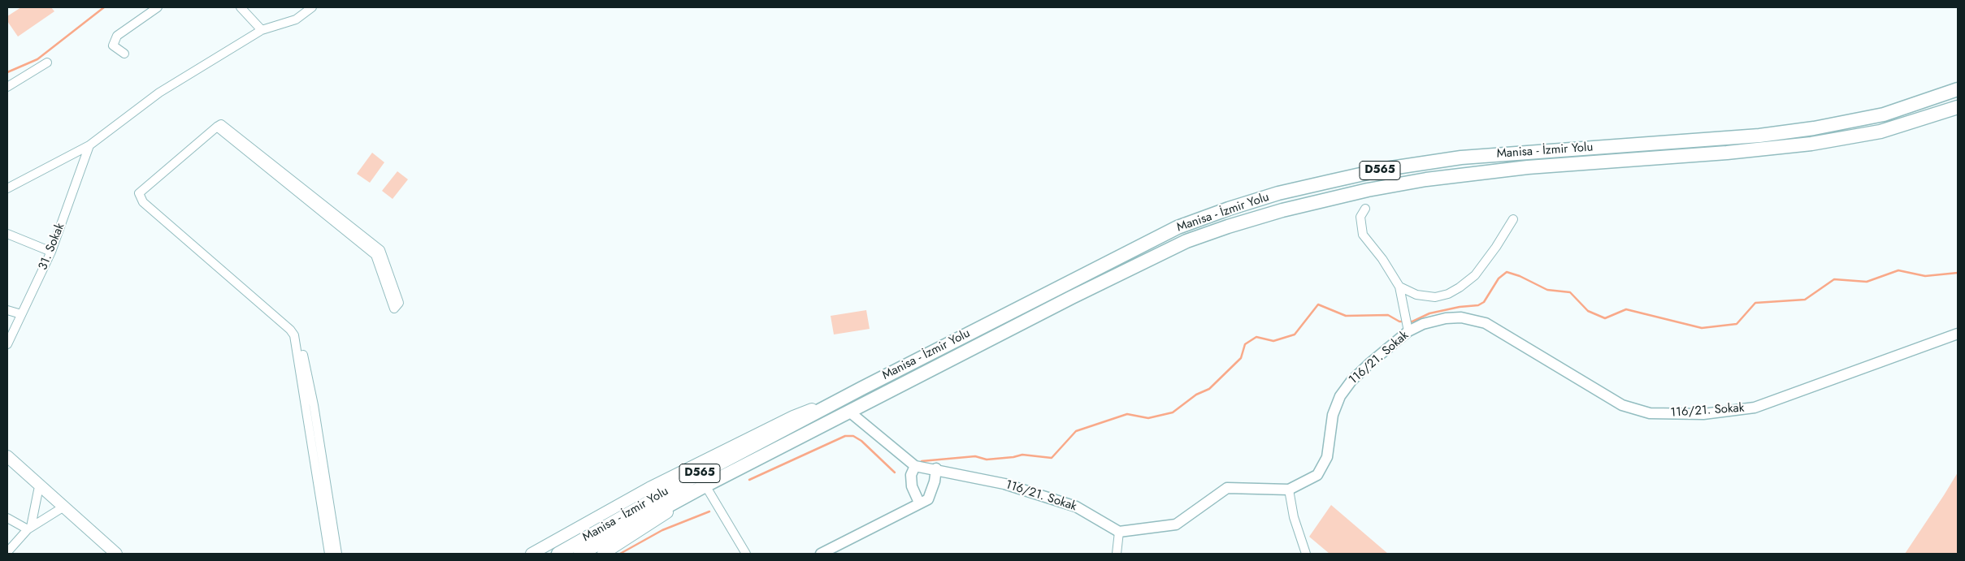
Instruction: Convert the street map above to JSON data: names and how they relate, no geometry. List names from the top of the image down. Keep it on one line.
{"streets":{"highway":["Manisa - İzmir Yolu","D565"],"street":["31. Sokak","116/21. Sokak"]}}
